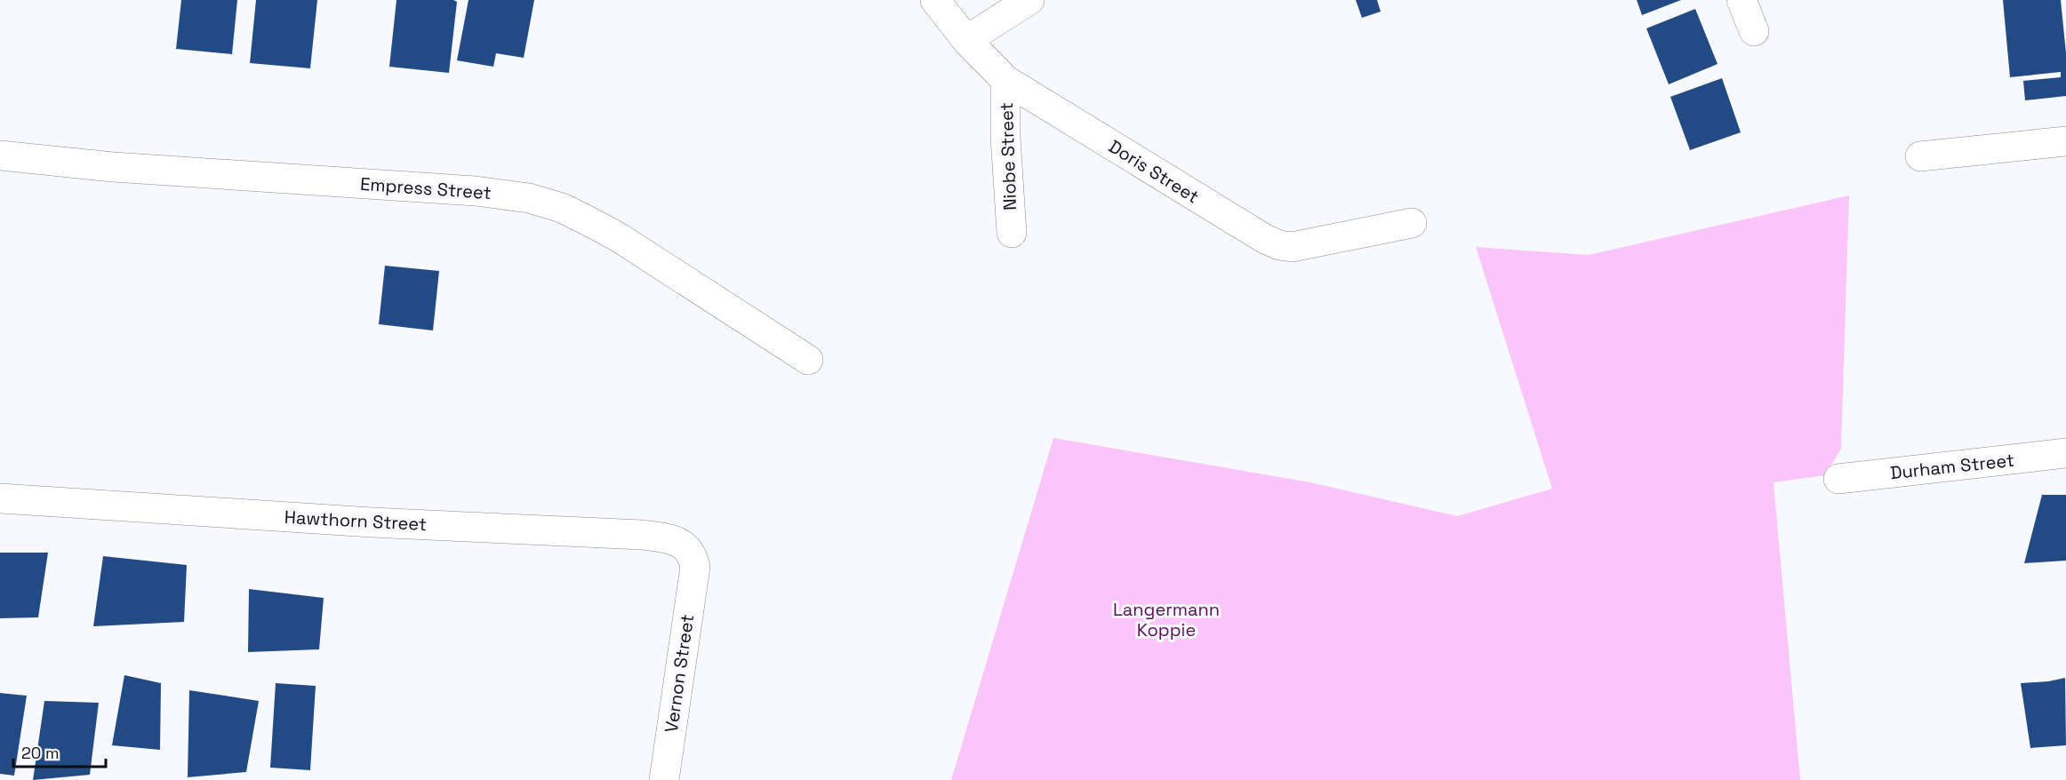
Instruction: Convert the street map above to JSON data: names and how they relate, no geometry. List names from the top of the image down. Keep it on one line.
{"streets":{"street":["Niobe Street","Doris Street","Empress Street","Durham Street","Hawthorn Street","Vernon Street"]},"crossings":[["Niobe Street","Doris Street"],["Hawthorn Street","Vernon Street"]],"parks":["Langermann Koppie"],"scale_bar":"20 m"}
